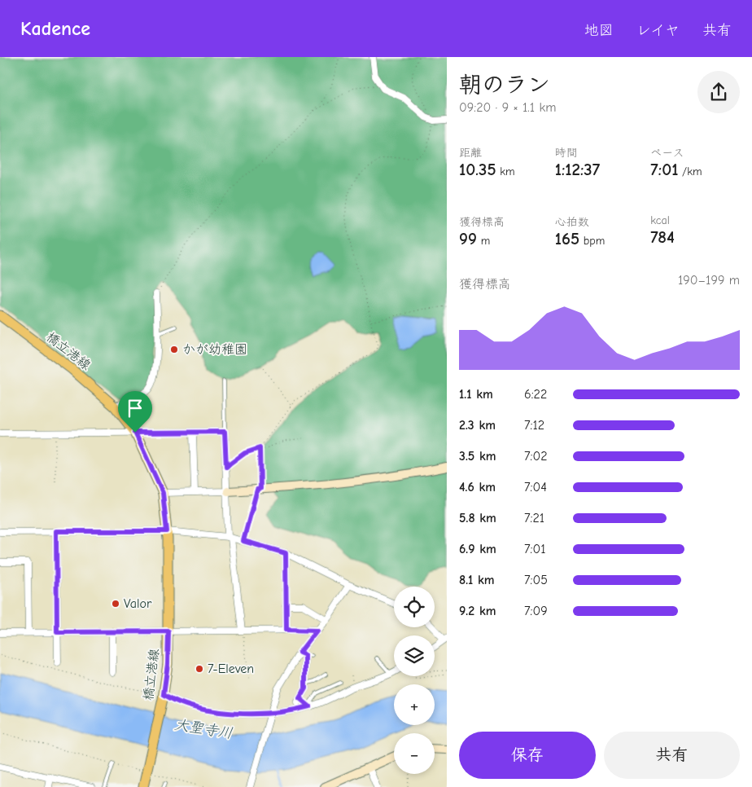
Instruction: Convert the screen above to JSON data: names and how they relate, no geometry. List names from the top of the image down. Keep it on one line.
{"streets":{"main road":["橋立港線"]},"water":["大聖寺川"],"places":["かが幼稚園","Valor","7-Eleven"],"page":{"header":"Kadence","nav":["地図","レイヤ","共有"],"heading":["朝のラン","09:20 · 9 × 1.1 km"],"stats":[["距離","10.35 km"],["時間","1:12:37"],["ペース","7:01 /km"],["獲得標高","99 m"],["心拍数","165 bpm"],["kcal","784"]],"chart":["獲得標高","190–199 m"],"list":[{"name":"1.1 km","note":"6:22"},{"name":"2.3 km","note":"7:12"},{"name":"3.5 km","note":"7:02"},{"name":"4.6 km","note":"7:04"},{"name":"5.8 km","note":"7:21"},{"name":"6.9 km","note":"7:01"},{"name":"8.1 km","note":"7:05"},{"name":"9.2 km","note":"7:09"}],"map_buttons":["+","−"],"buttons":["保存","共有"]}}
